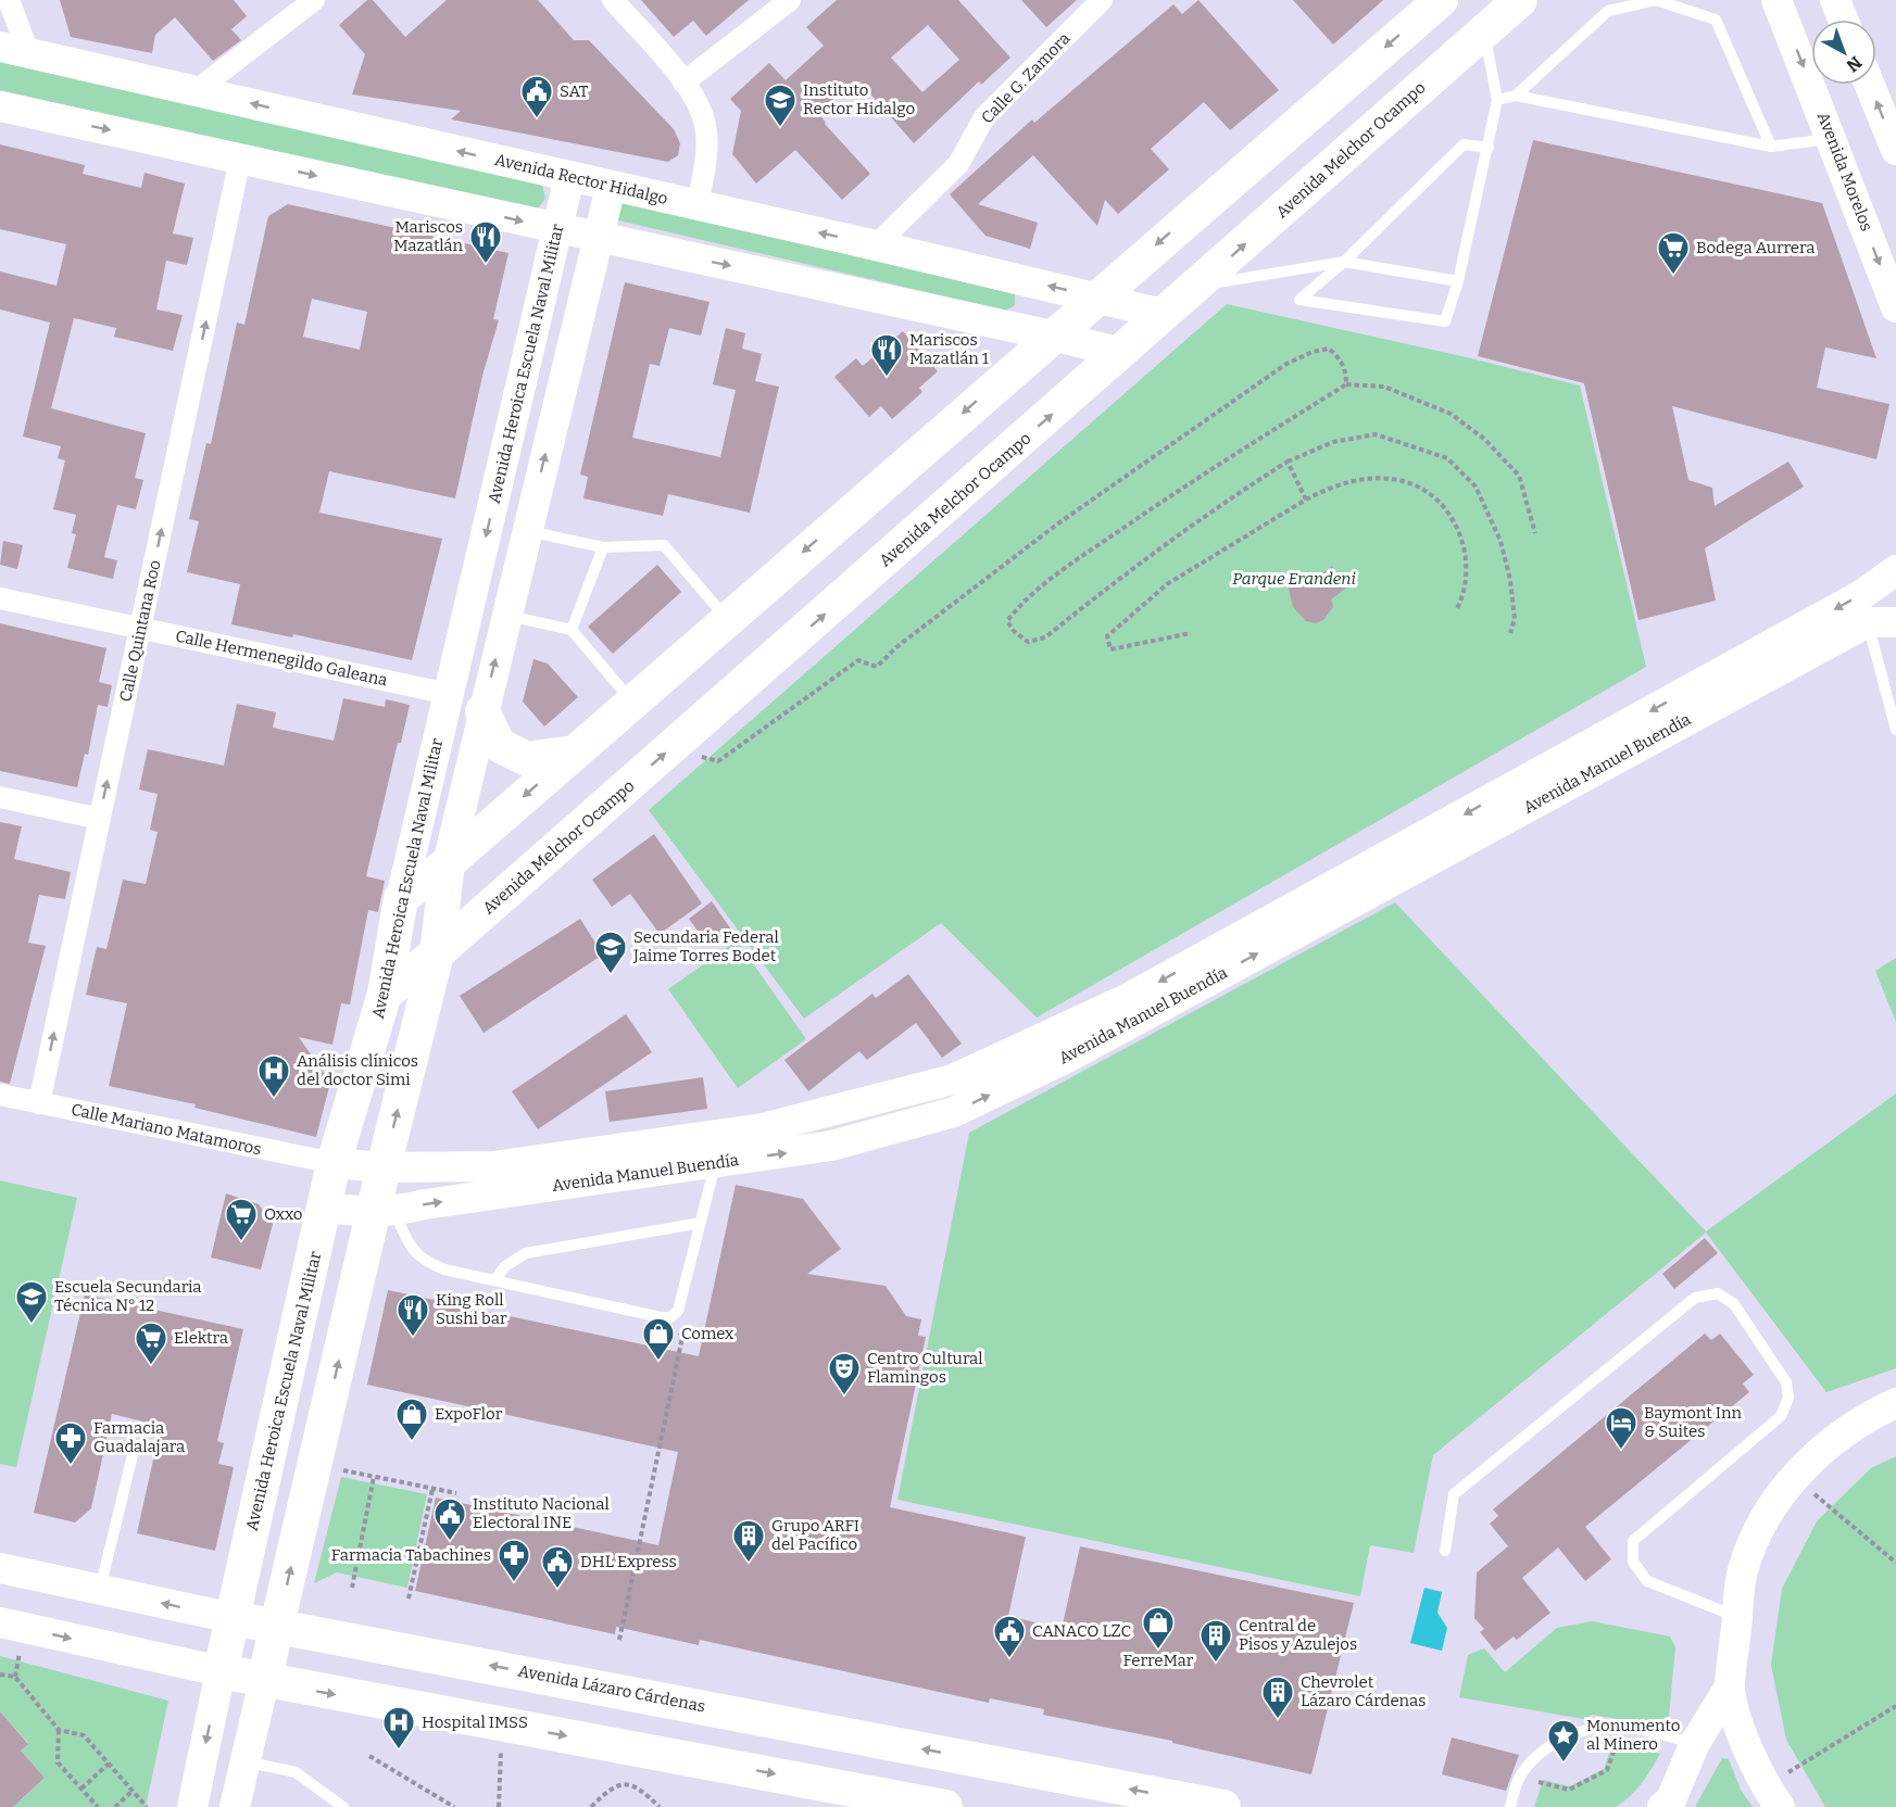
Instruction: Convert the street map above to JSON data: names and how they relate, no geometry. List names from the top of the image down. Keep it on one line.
{"streets":{"main road":["Avenida Melchor Ocampo","Avenida Heroica Escuela Naval Militar","Avenida Lázaro Cárdenas"],"street":["Calle G. Zamora","Avenida Morelos","Avenida Rector Hidalgo","Calle Quintana Roo","Calle Hermenegildo Galeana","Avenida Manuel Buendía","Calle Mariano Matamoros"]},"crossings":[["Calle G. Zamora","Avenida Rector Hidalgo"],["Avenida Melchor Ocampo","Avenida Rector Hidalgo"],["Avenida Melchor Ocampo","Avenida Heroica Escuela Naval Militar"],["Avenida Rector Hidalgo","Avenida Heroica Escuela Naval Militar"],["Avenida Heroica Escuela Naval Militar","Calle Hermenegildo Galeana"],["Avenida Heroica Escuela Naval Militar","Avenida Manuel Buendía"],["Avenida Heroica Escuela Naval Militar","Calle Mariano Matamoros"],["Avenida Heroica Escuela Naval Militar","Avenida Lázaro Cárdenas"],["Calle Quintana Roo","Calle Hermenegildo Galeana"],["Calle Quintana Roo","Calle Mariano Matamoros"],["Avenida Manuel Buendía","Calle Mariano Matamoros"]],"one_way":["Avenida Morelos","Calle Quintana Roo","Avenida Lázaro Cárdenas"],"parks":["Parque Erandeni"],"places":{"public building":["SAT","Instituto Nacional Electoral INE","DHL Express","CANACO LZC"],"school or university":["Instituto Rector Hidalgo","Secundaria Federal Jaime Torres Bodet","Escuela Secundaria Técnica N° 12"],"restaurant":["Mariscos Mazatlán","Mariscos Mazatlán 1","King Roll Sushi bar"],"supermarket":["Bodega Aurrera","Oxxo","Elektra"],"hospital":["Análisis clínicos del doctor Simi","Hospital IMSS"],"shop":["Comex","ExpoFlor","FerreMar"],"theatre":["Centro Cultural Flamingos"],"hotel":["Baymont Inn & Suites"],"pharmacy":["Farmacia Guadalajara","Farmacia Tabachines"],"building":["Grupo ARFI del Pacífico","Central de Pisos y Azulejos","Chevrolet Lázaro Cárdenas"],"place":["Monumento al Minero"]},"north":"bottom right"}
